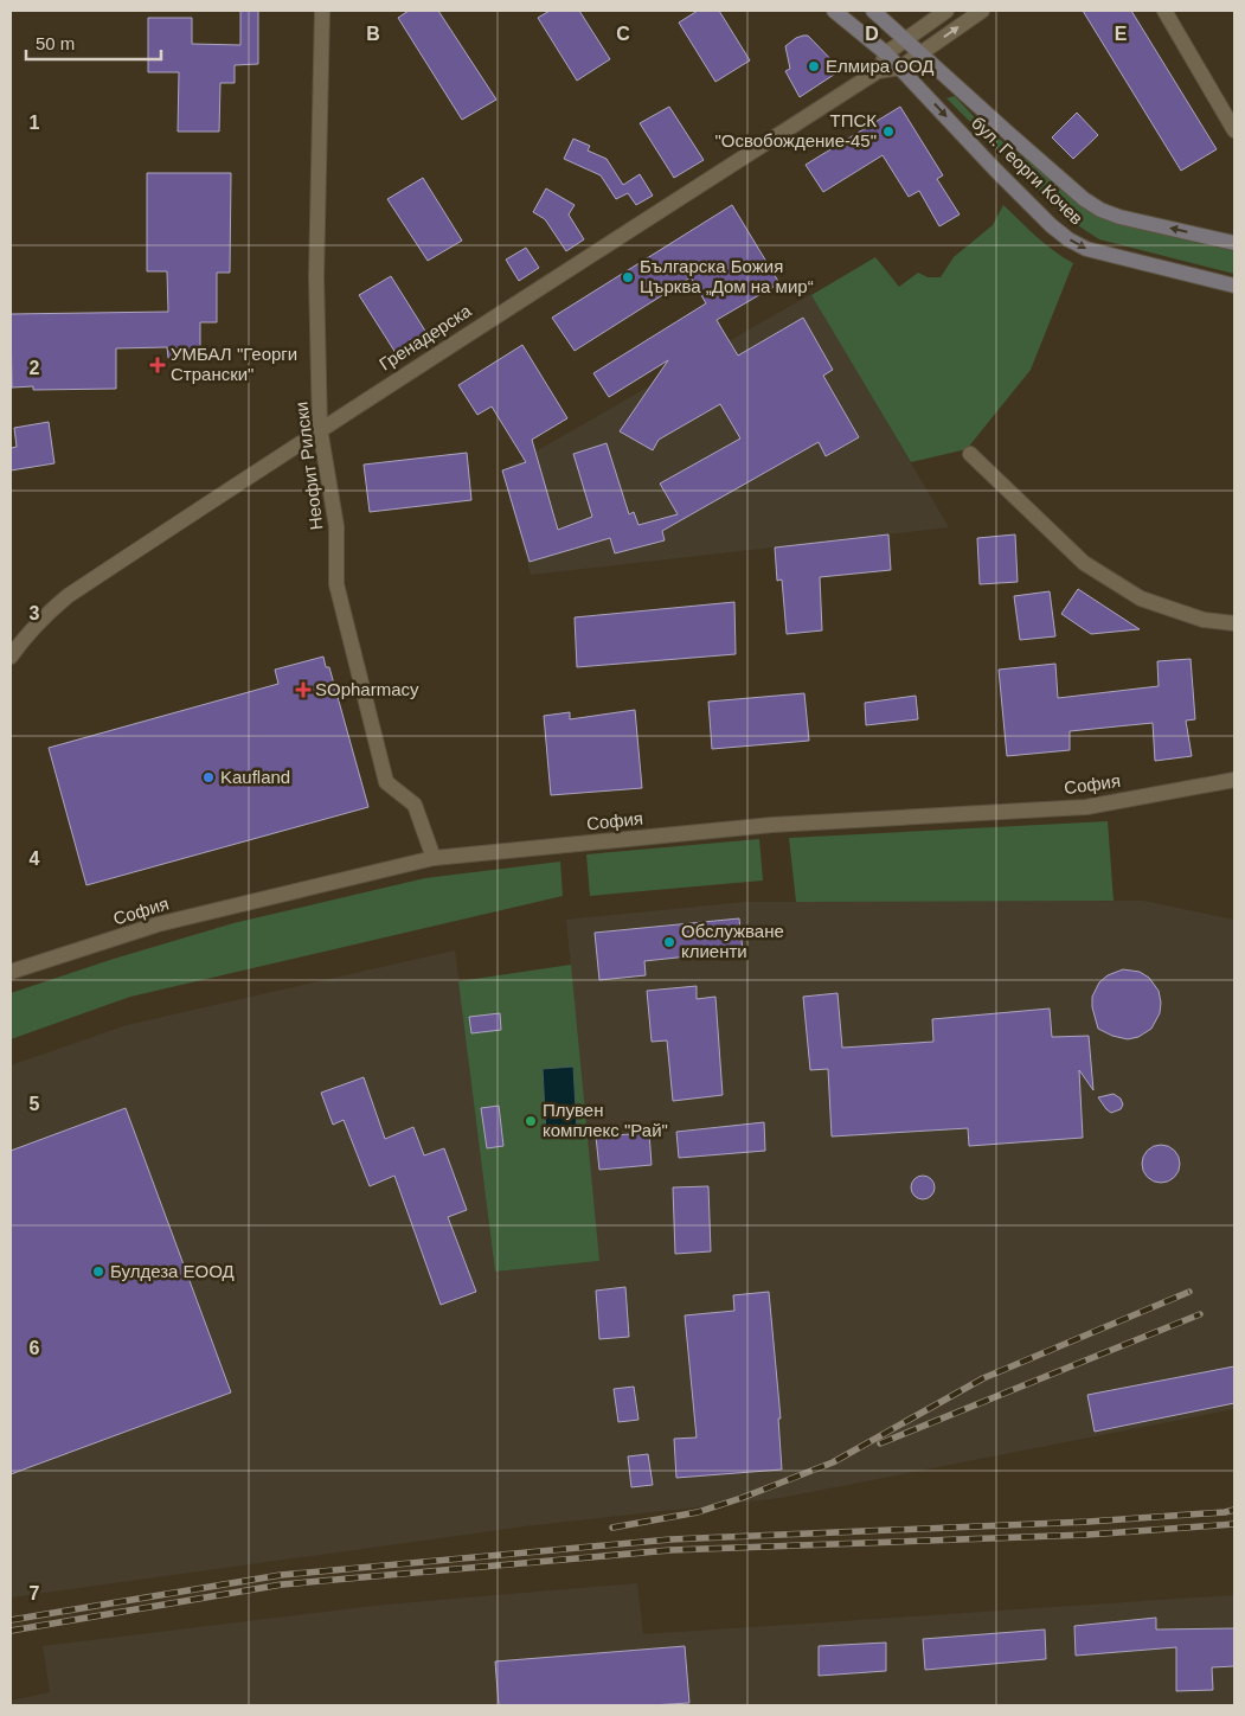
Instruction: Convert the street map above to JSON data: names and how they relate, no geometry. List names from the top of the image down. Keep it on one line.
{"streets":{"main road":["бул. Георги Кочев"],"street":["Гренадерска","Неофит Рилски","София"]},"crossings":[["бул. Георги Кочев","Гренадерска"],["Гренадерска","Неофит Рилски"],["Неофит Рилски","София"]],"places":{"other":["Елмира ООД","ТПСК \"Освобождение-45\"","Българска Божия Църква „Дом на мир“","Kaufland","Обслужване клиенти","Плувен комплекс \"Рай\"","Булдеза ЕООД"],"health":["УМБАЛ \"Георги Странски\"","SOpharmacy"]},"scale_bar":"50 m","grid":{"columns":["B","C","D","E"],"rows":["1","2","3","4","5","6","7"]}}
